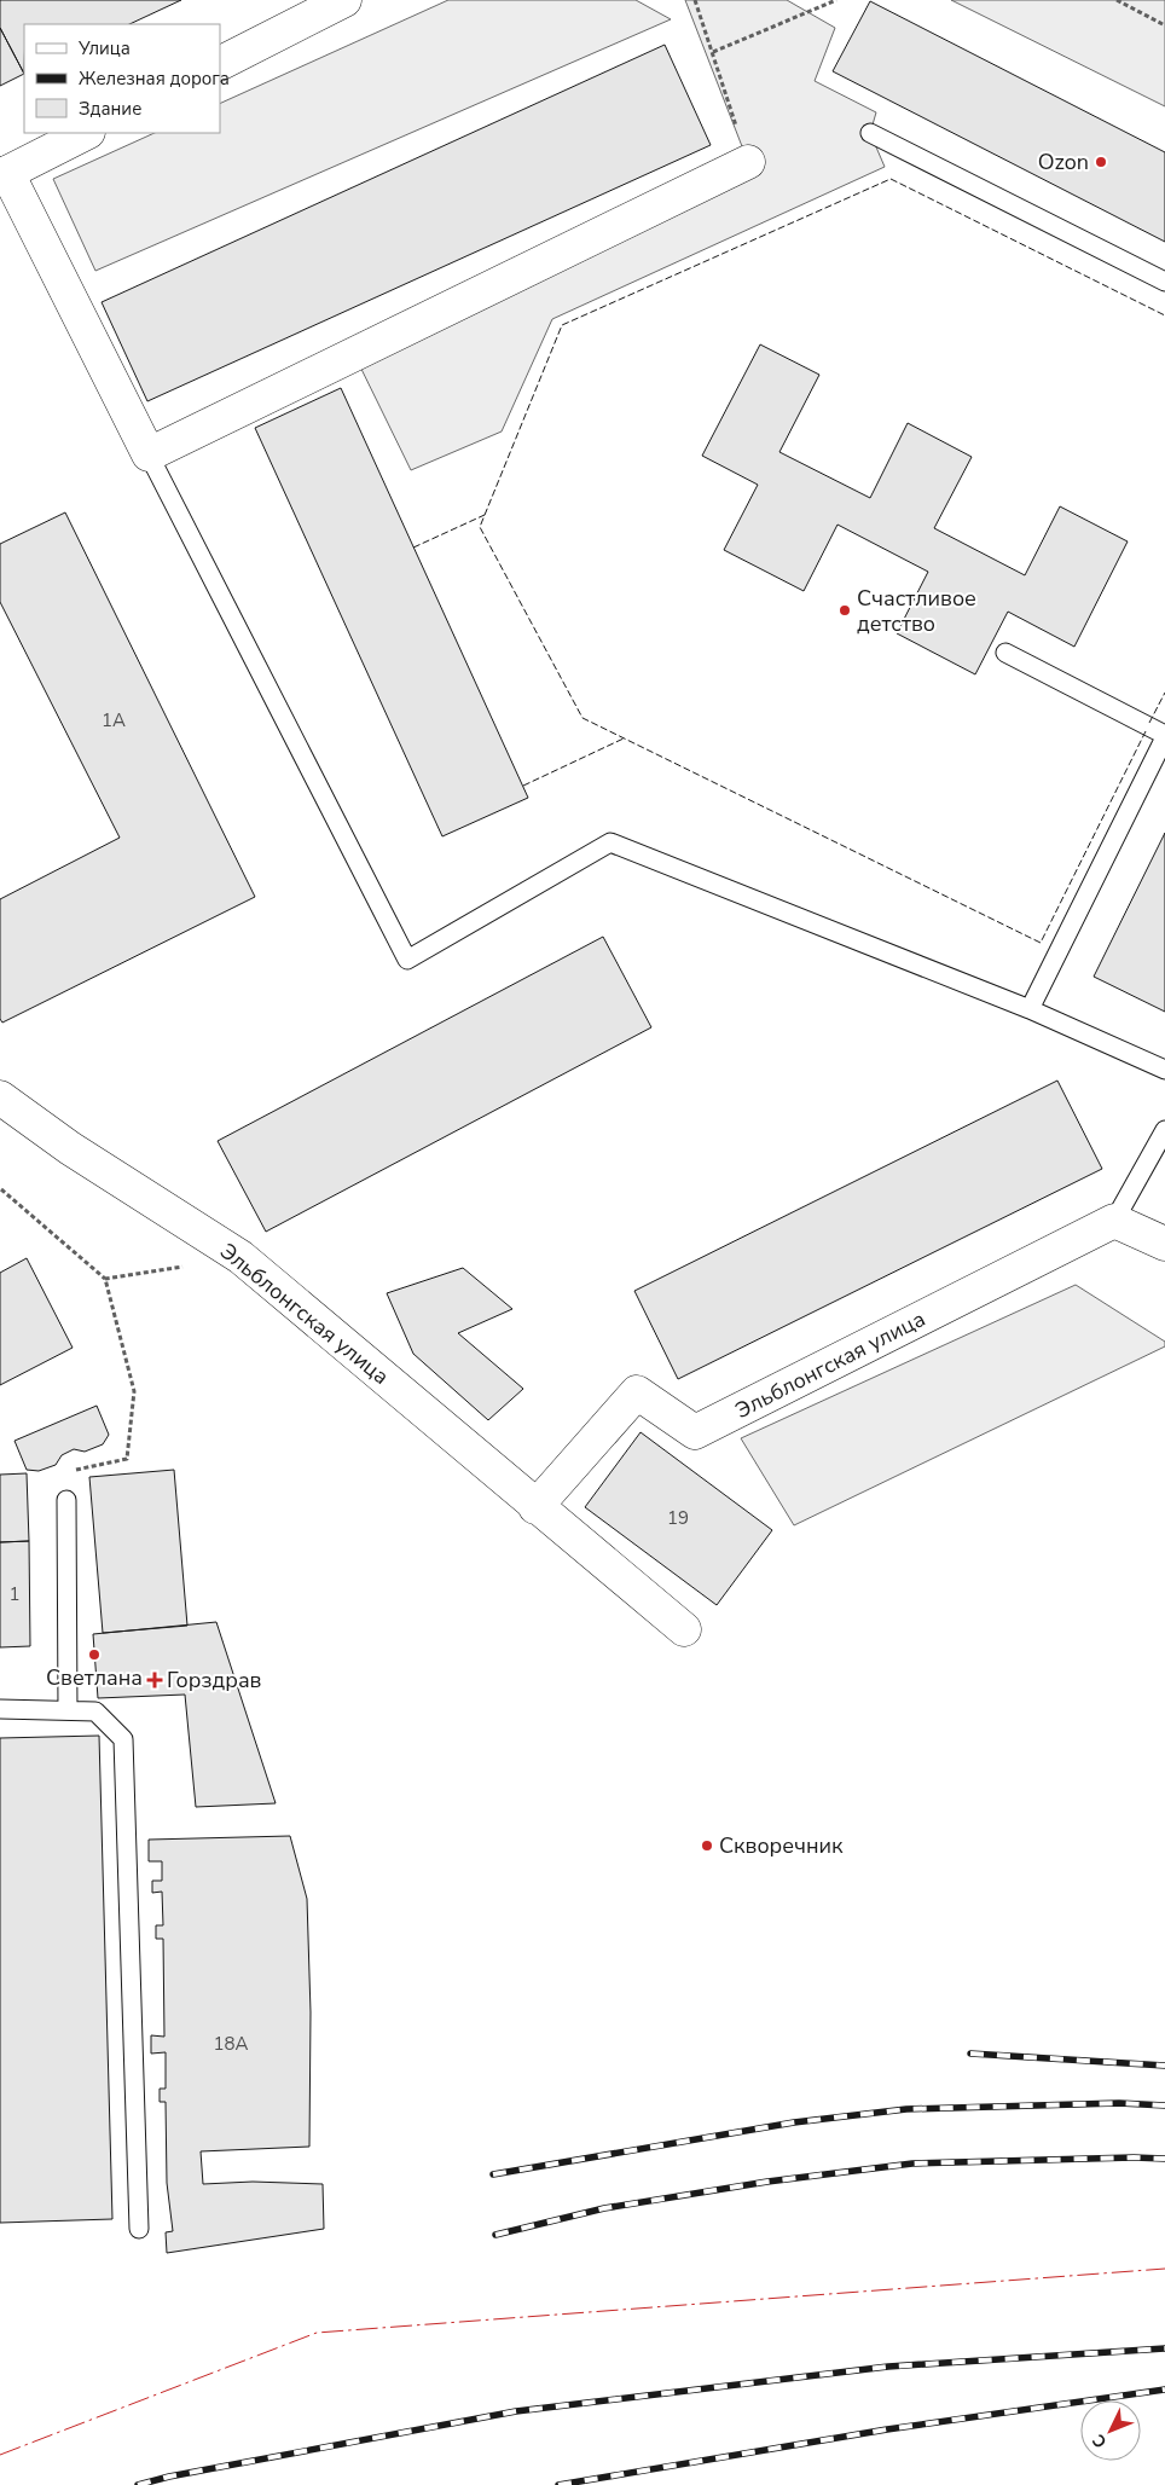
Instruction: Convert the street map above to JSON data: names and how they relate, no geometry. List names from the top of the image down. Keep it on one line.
{"streets":{"street":["Эльблонгская улица"]},"places":{"other":["Ozon","Счастливое детство","Светлана","Скворечник"],"health":["Горздрав"]},"house_numbers":["1А","19","1","18А"],"legend":["Улица","Железная дорога","Здание"],"north":"bottom left"}
